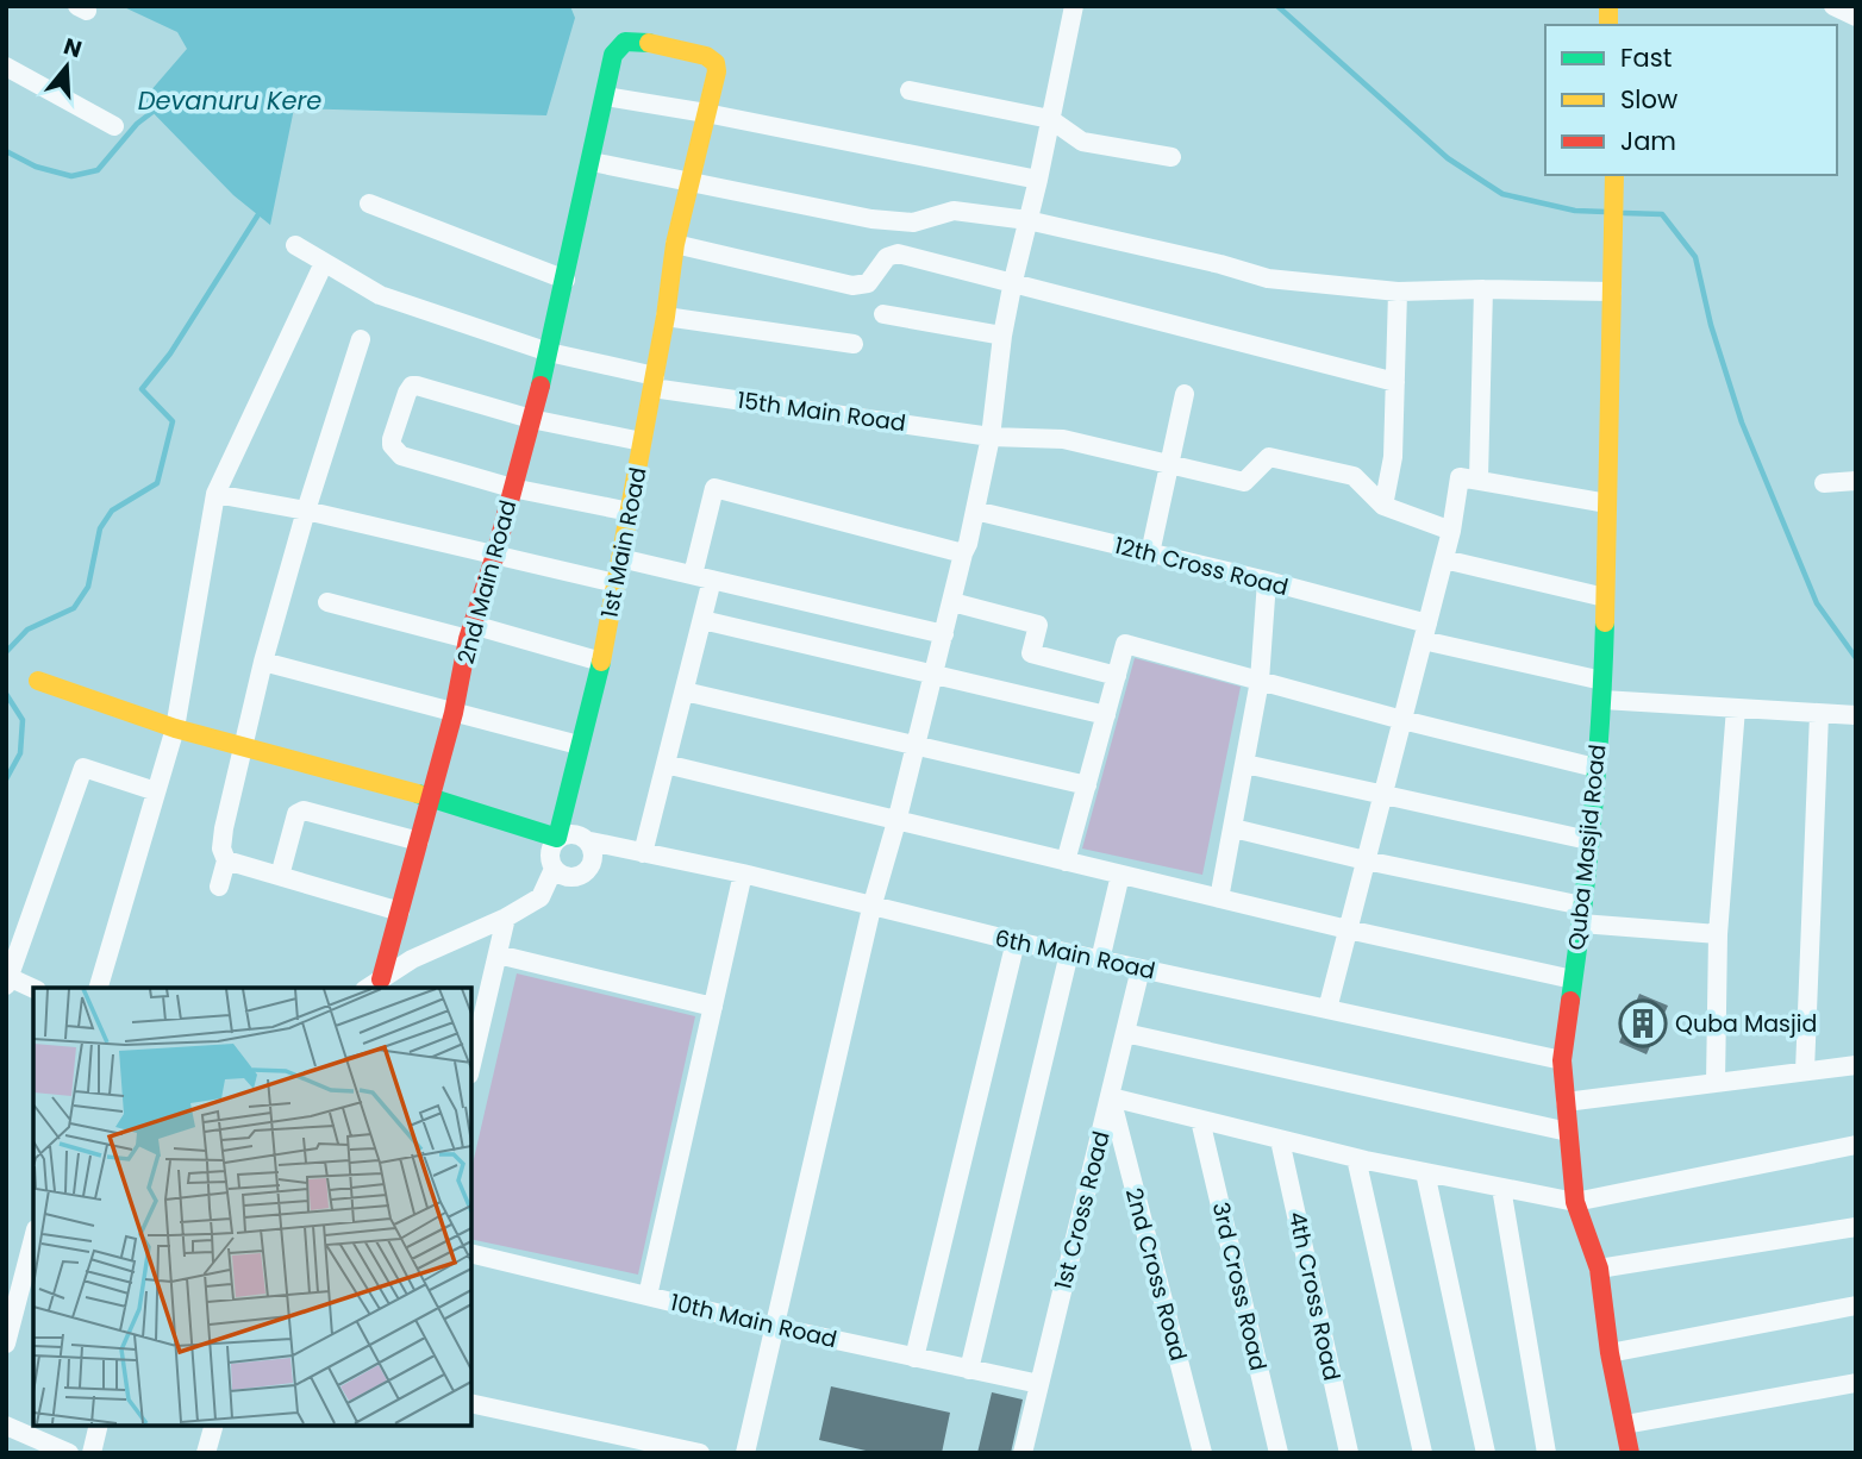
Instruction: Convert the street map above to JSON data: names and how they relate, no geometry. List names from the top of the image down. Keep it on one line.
{"streets":{"street":["15th Main Road","1st Main Road","12th Cross Road","2nd Main Road","Quba Masjid Road","6th Main Road","1st Cross Road","2nd Cross Road","3rd Cross Road","4th Cross Road","10th Main Road"]},"crossings":[["15th Main Road","1st Main Road"],["15th Main Road","2nd Main Road"],["1st Main Road","2nd Main Road"],["1st Main Road","6th Main Road"],["12th Cross Road","Quba Masjid Road"],["Quba Masjid Road","6th Main Road"],["6th Main Road","1st Cross Road"],["1st Cross Road","2nd Cross Road"],["1st Cross Road","10th Main Road"]],"water":["Devanuru Kere"],"places":{"building":["Quba Masjid"]},"legend":["Fast","Slow","Jam"],"north":"top"}
